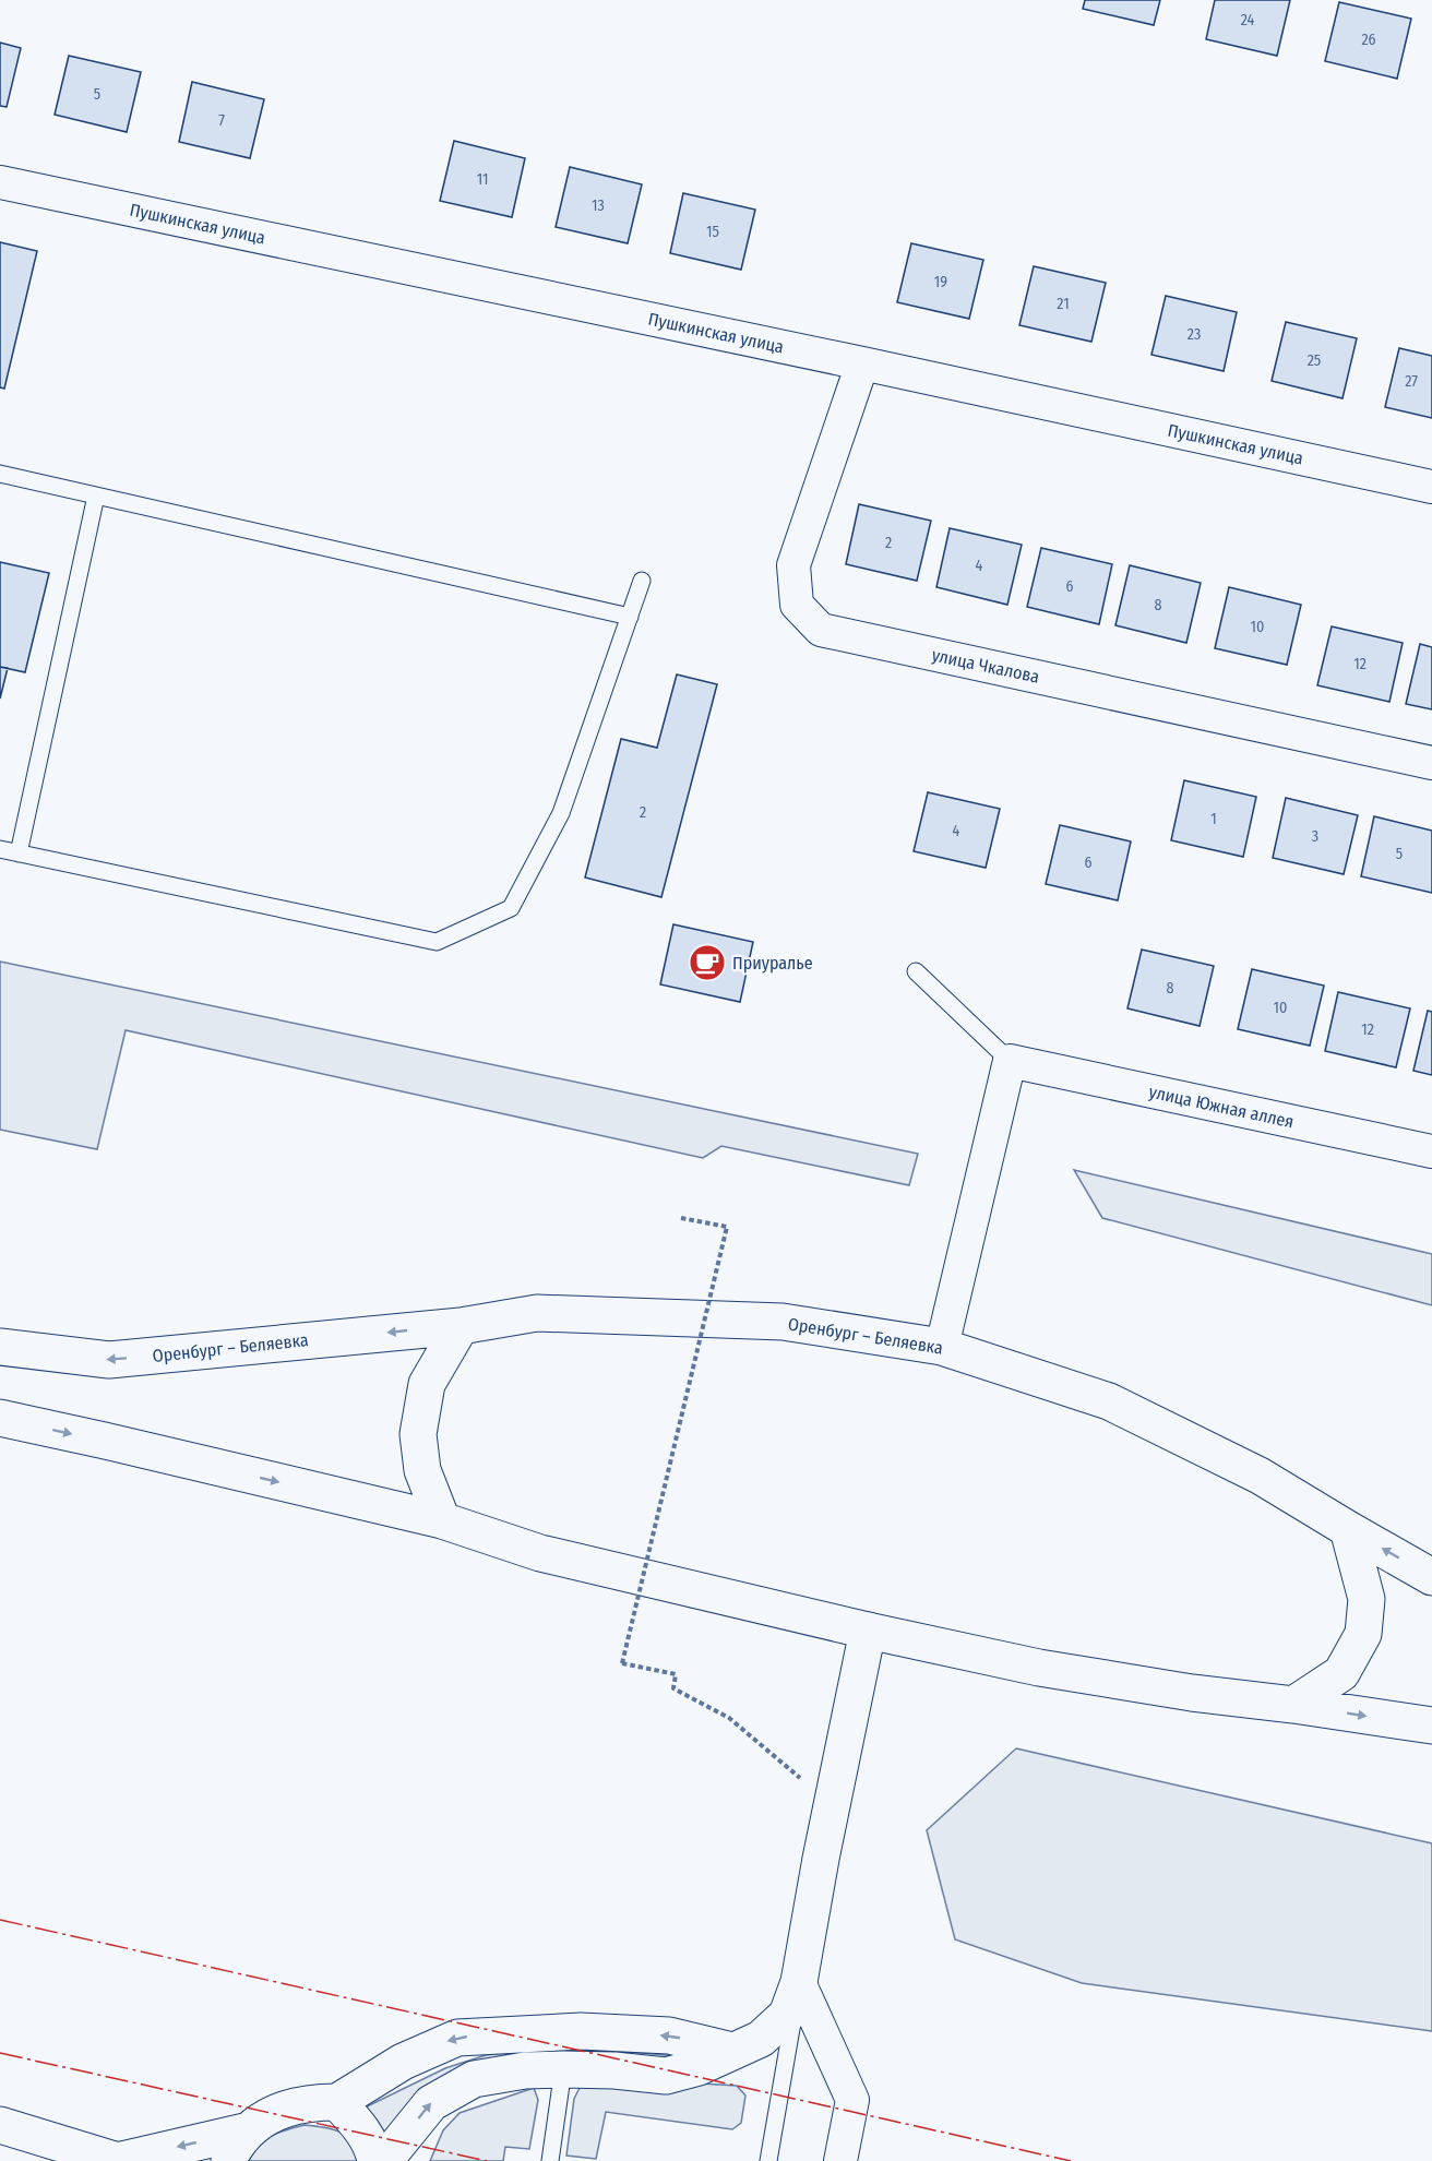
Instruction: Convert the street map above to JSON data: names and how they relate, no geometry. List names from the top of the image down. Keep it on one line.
{"streets":{"main road":["Оренбург – Беляевка"],"street":["Пушкинская улица","улица Чкалова","улица Южная аллея"]},"crossings":[["Пушкинская улица","улица Чкалова"]],"places":{"cafe":["Приуралье"]},"house_numbers":["24","26","5","7","11","13","15","19","21","23","25","27","2","4","6","8","10","12","2","1","4","3","5","6","8","10","12"]}
